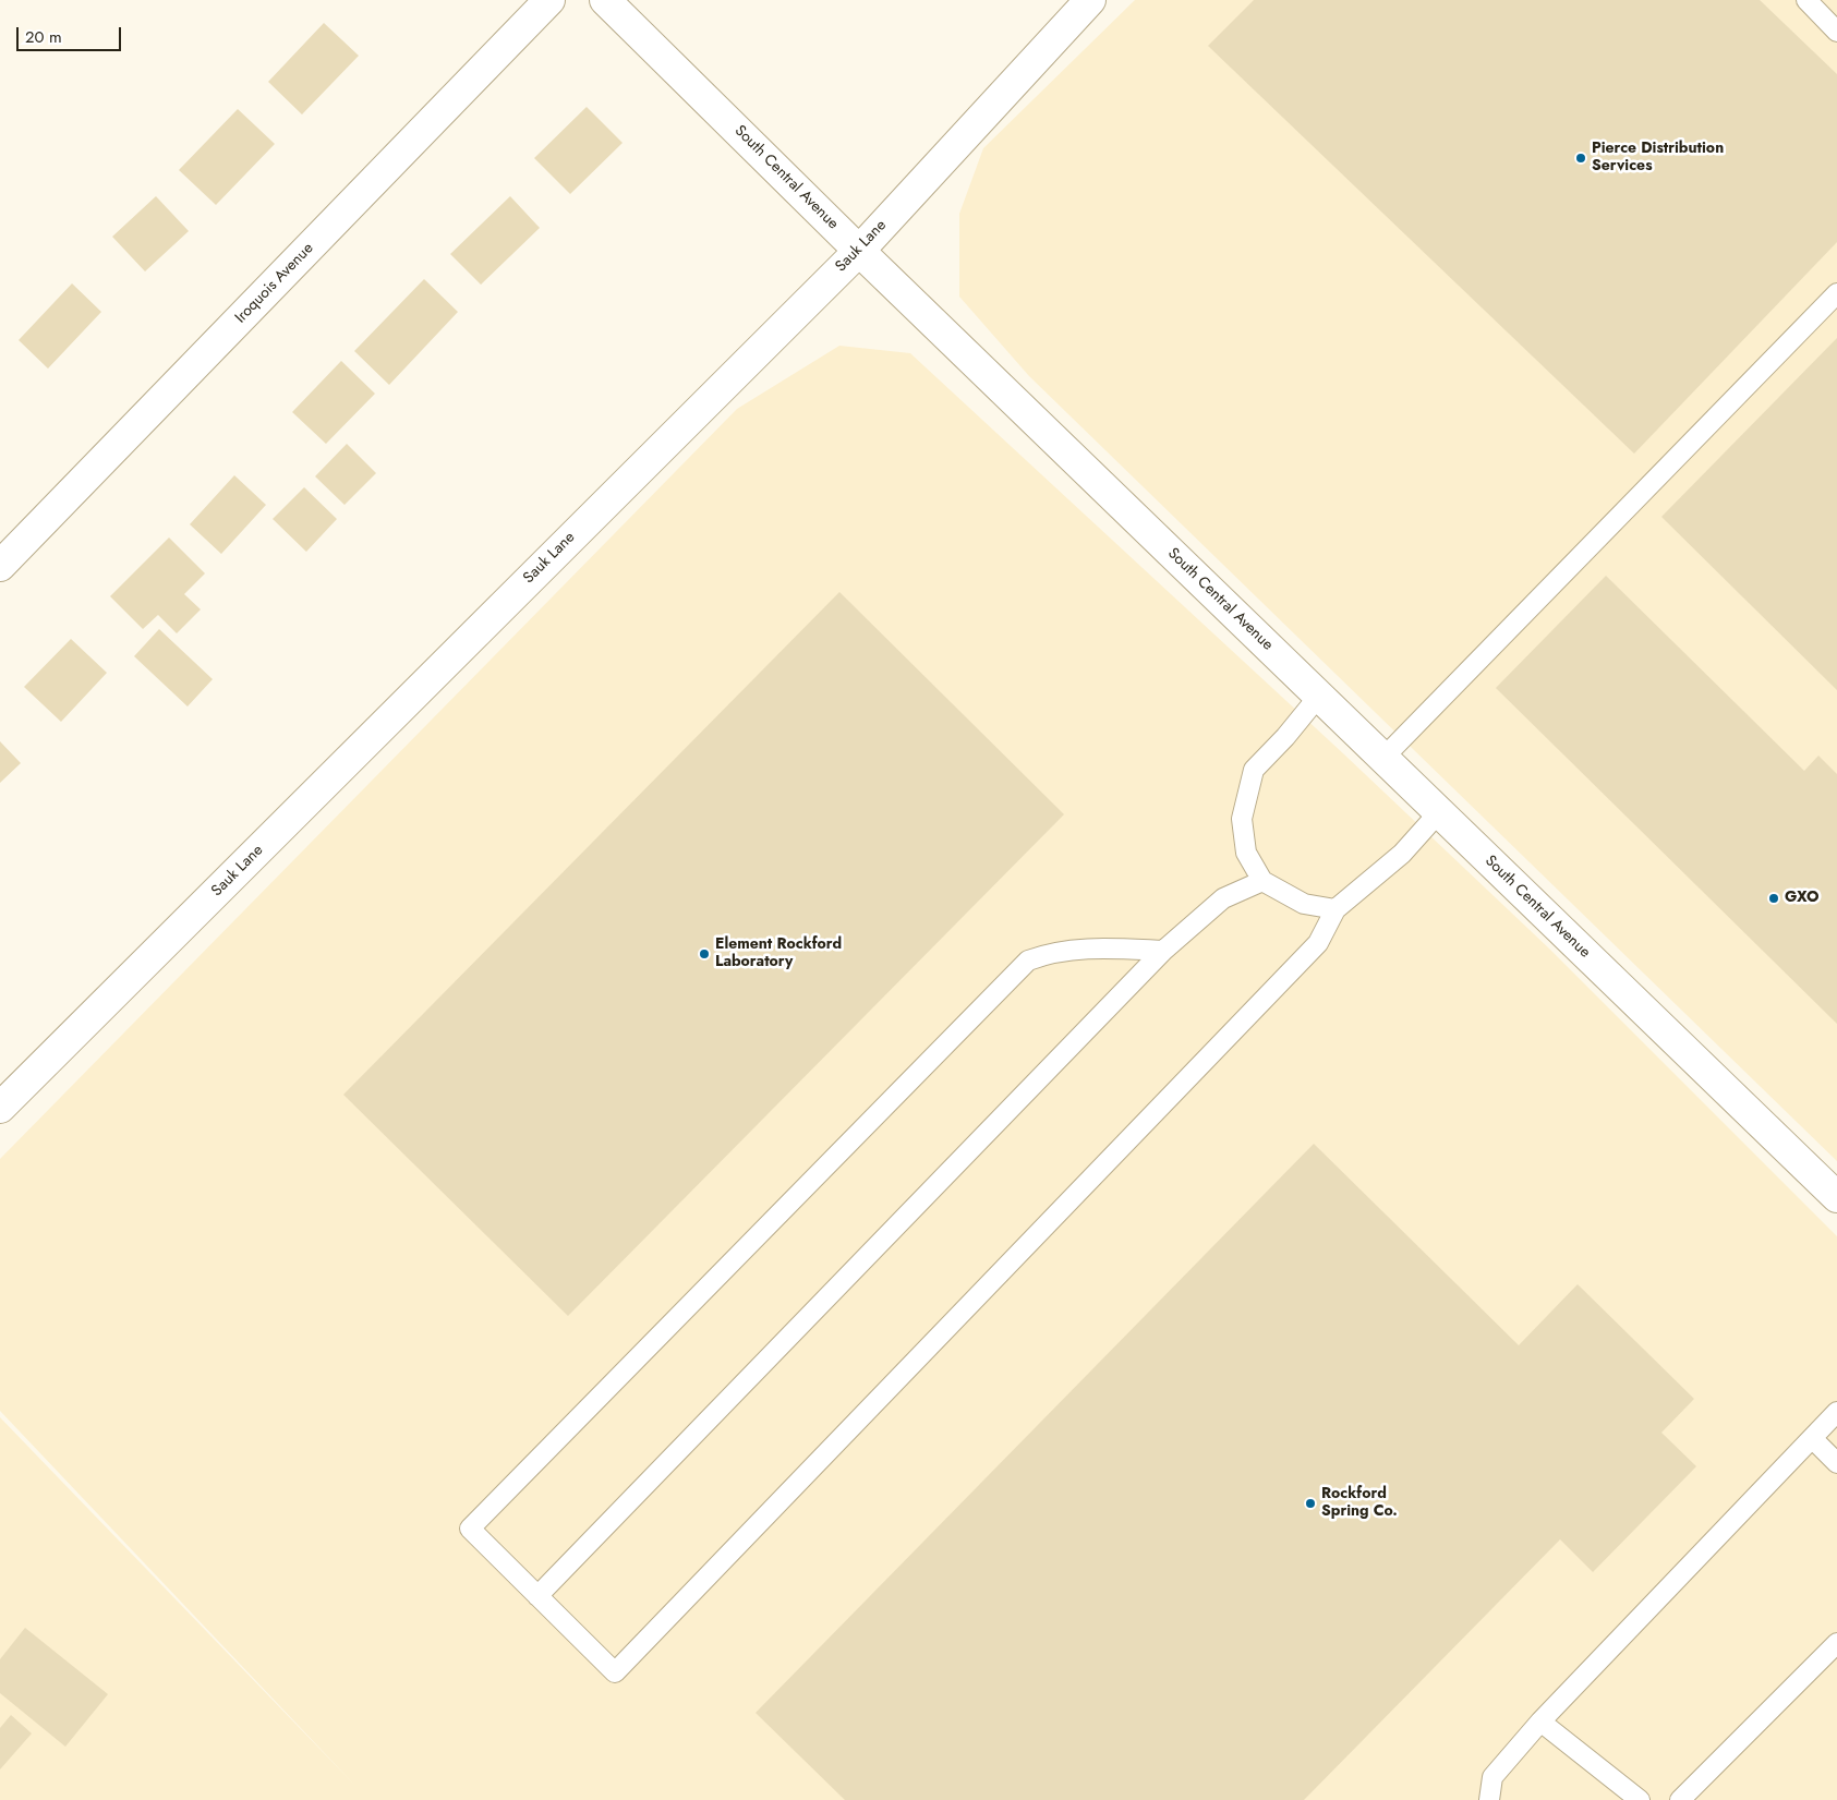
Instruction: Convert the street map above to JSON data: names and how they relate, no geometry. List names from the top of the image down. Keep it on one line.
{"streets":{"street":["South Central Avenue","Sauk Lane","Iroquois Avenue"]},"crossings":[["South Central Avenue","Sauk Lane"]],"places":["Pierce Distribution Services","GXO","Element Rockford Laboratory","Rockford Spring Co."],"scale_bar":"20 m"}
